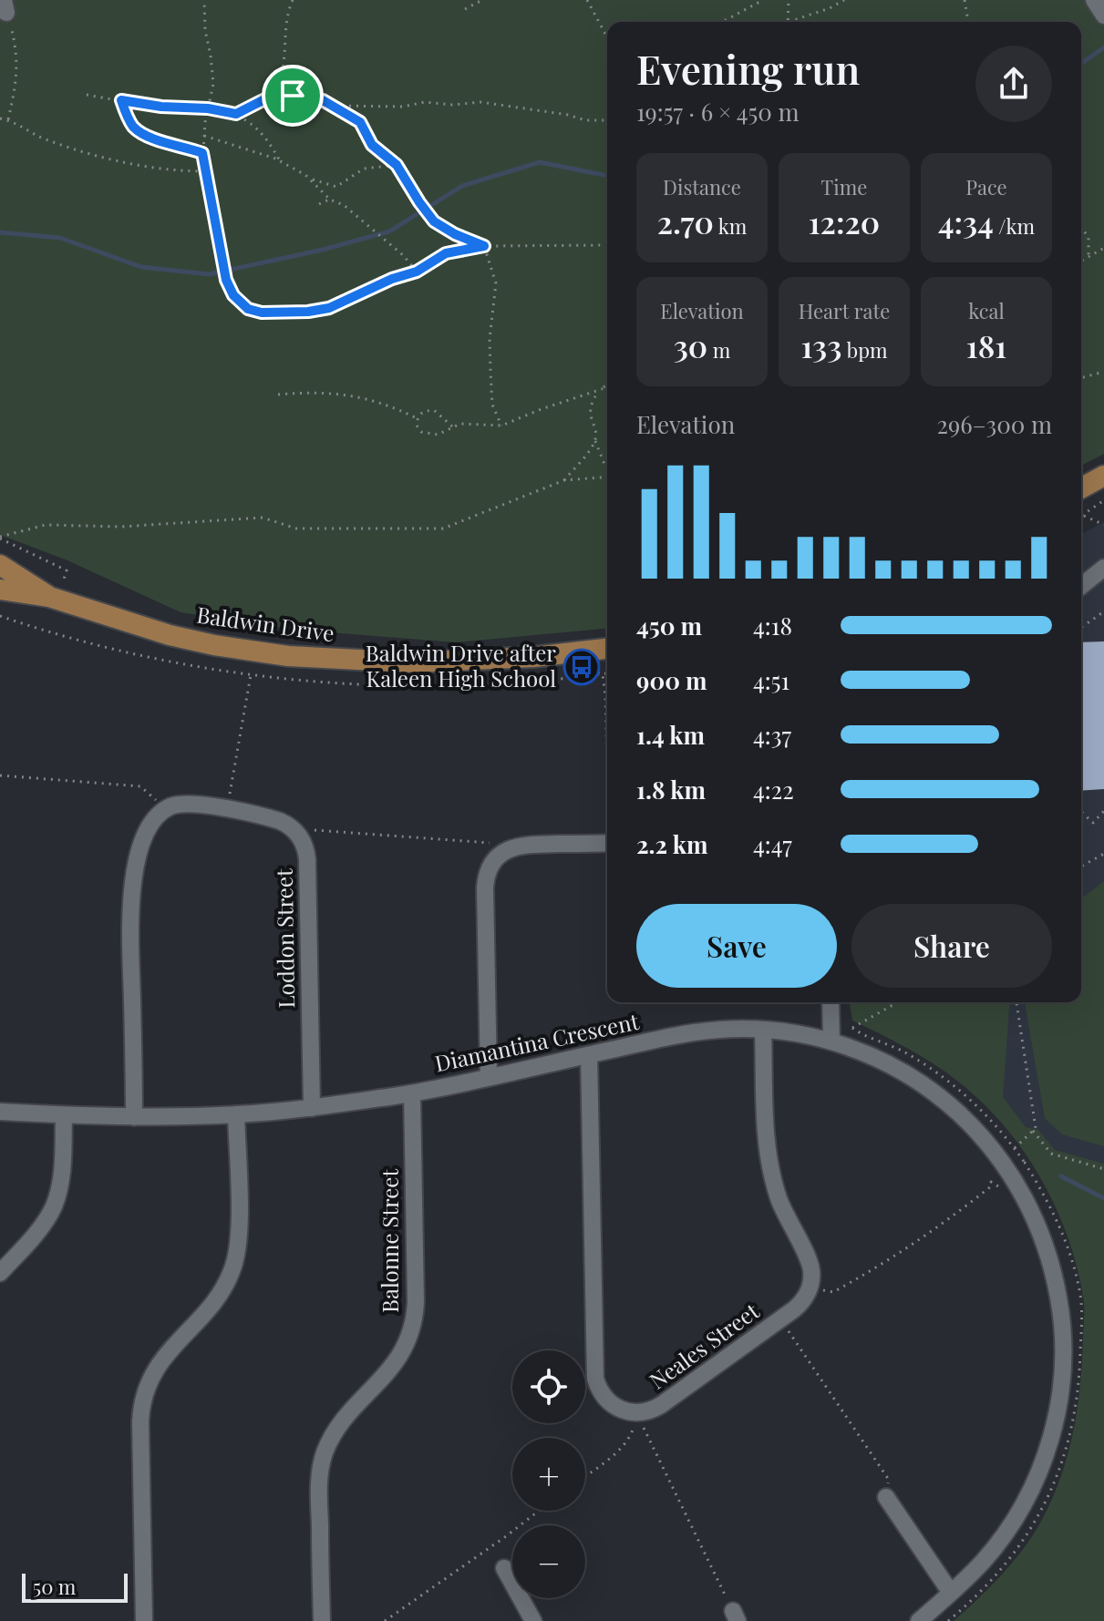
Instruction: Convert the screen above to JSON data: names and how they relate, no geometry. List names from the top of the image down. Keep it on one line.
{"streets":{"main road":["Baldwin Drive"],"street":["Loddon Street","Diamantina Crescent","Balonne Street","Neales Street"]},"crossings":[["Loddon Street","Diamantina Crescent"],["Diamantina Crescent","Balonne Street"],["Diamantina Crescent","Neales Street"]],"places":{"bus stop":["Baldwin Drive after Kaleen High School"]},"scale_bar":"50 m","page":{"heading":["Evening run","19:57 · 6 × 450 m"],"stats":[["Distance","2.70 km"],["Time","12:20"],["Pace","4:34 /km"],["Elevation","30 m"],["Heart rate","133 bpm"],["kcal","181"]],"chart":["Elevation","296–300 m"],"list":[{"name":"450 m","note":"4:18"},{"name":"900 m","note":"4:51"},{"name":"1.4 km","note":"4:37"},{"name":"1.8 km","note":"4:22"},{"name":"2.2 km","note":"4:47"}],"buttons":["Save","Share"],"map_buttons":["+","−"],"scale":"50 m"}}
